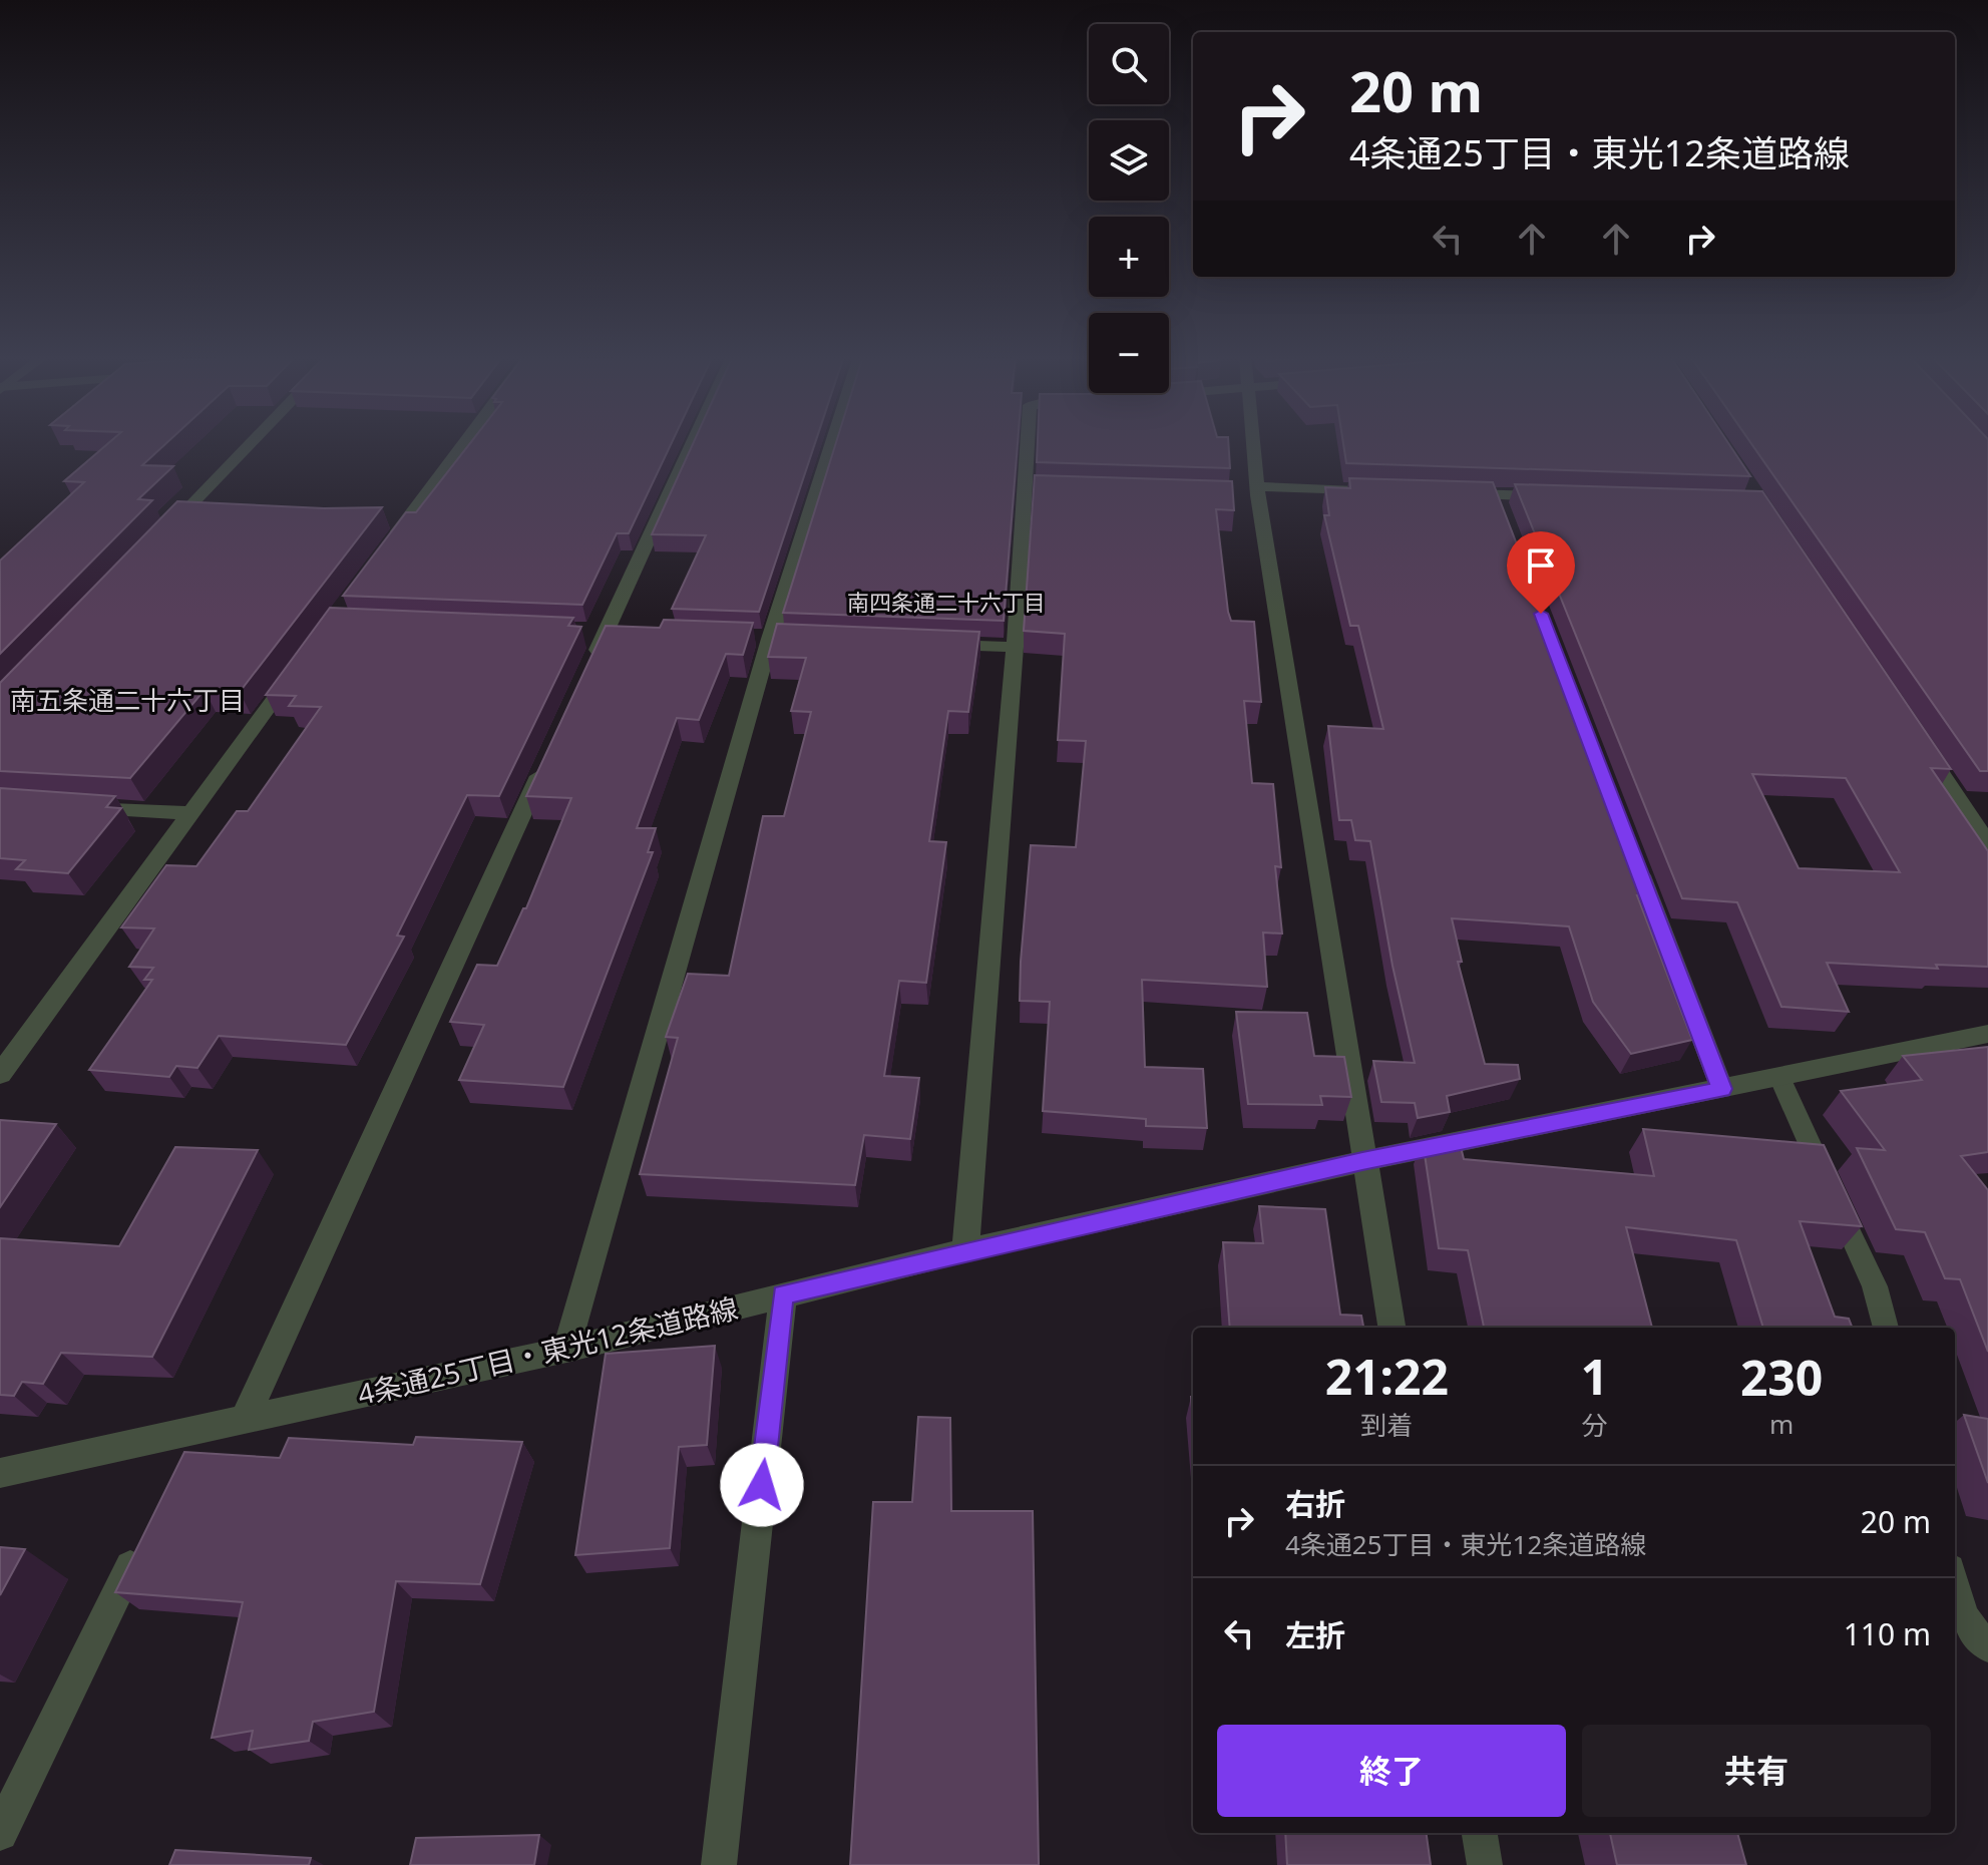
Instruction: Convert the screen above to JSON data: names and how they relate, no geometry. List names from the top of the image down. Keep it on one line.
{"streets":{"street":["4条通25丁目・東光12条道路線"]},"districts":["南四条通二十六丁目","南五条通二十六丁目"],"page":{"map_buttons":["+","−"],"turn":["20 m","4条通25丁目・東光12条道路線"],"eta":["21:22","到着","1","分","230","m"],"list":[{"name":"右折","note":"4条通25丁目・東光12条道路線","value":"20 m"},{"name":"左折","value":"110 m"}],"buttons":["終了","共有"]}}
